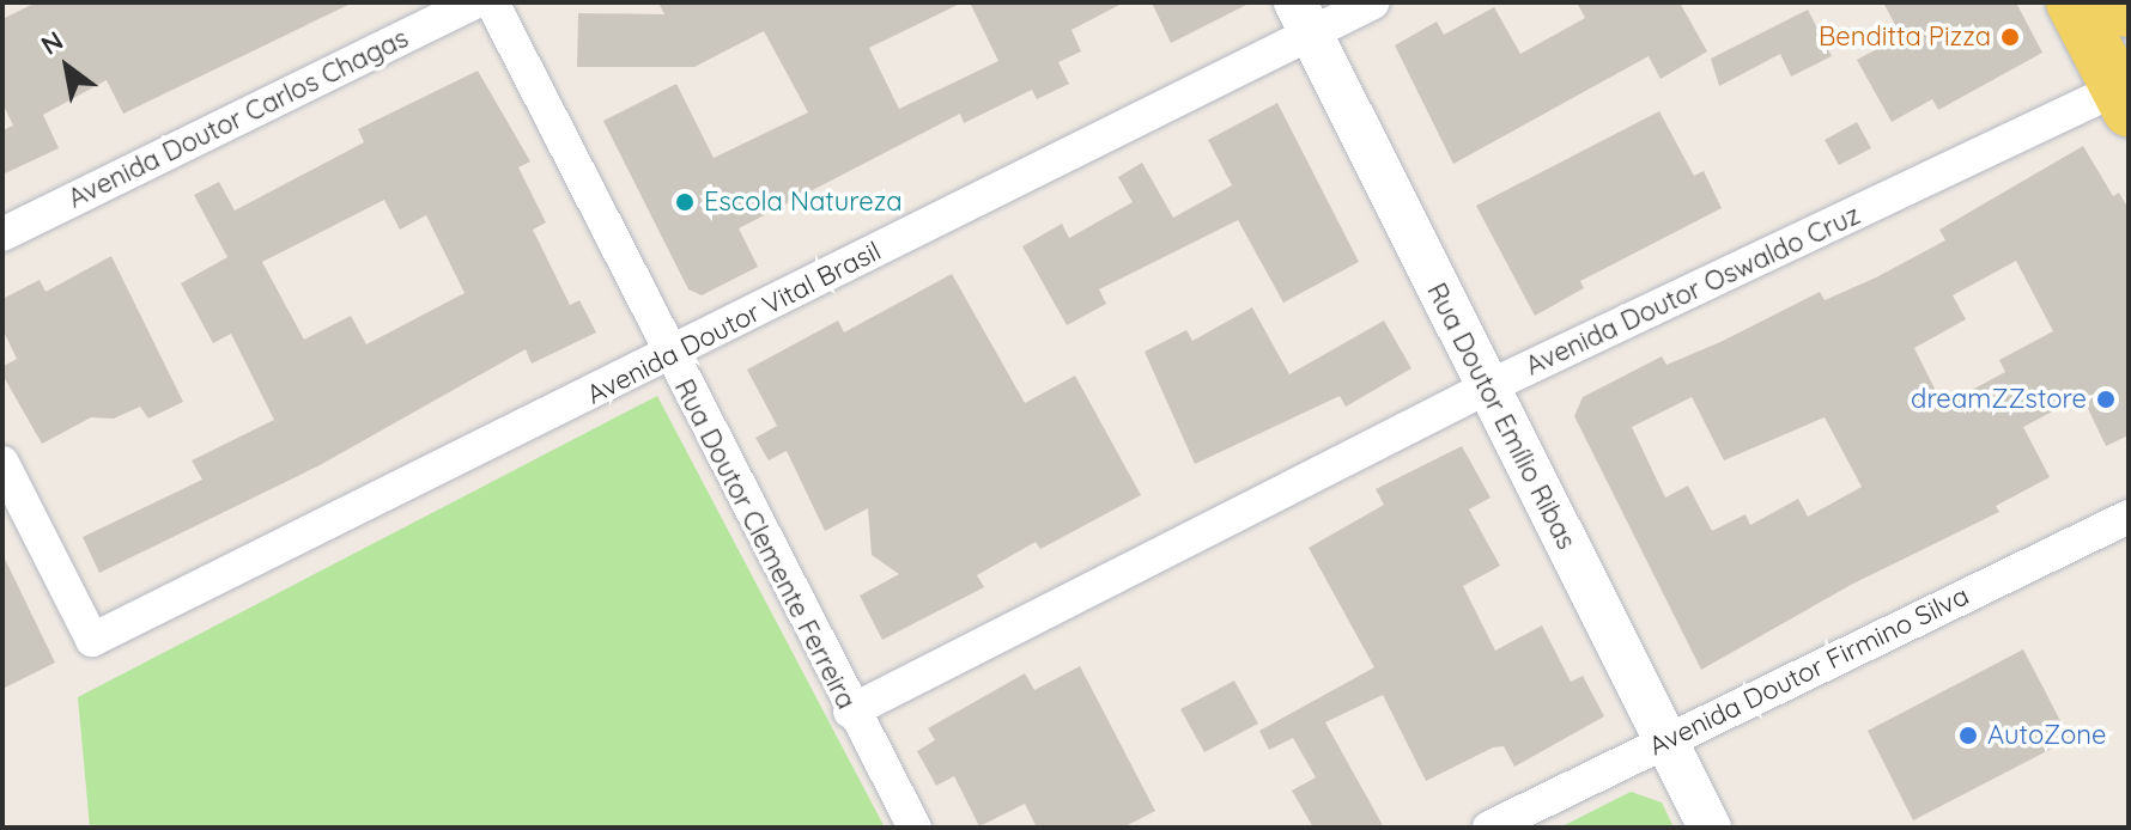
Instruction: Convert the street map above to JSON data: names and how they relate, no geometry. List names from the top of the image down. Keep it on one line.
{"streets":{"street":["Avenida Doutor Carlos Chagas","Avenida Doutor Oswaldo Cruz","Avenida Doutor Vital Brasil","Rua Doutor Emílio Ribas","Rua Doutor Clemente Ferreira","Avenida Doutor Firmino Silva"]},"crossings":[["Avenida Doutor Oswaldo Cruz","Rua Doutor Emílio Ribas"],["Avenida Doutor Oswaldo Cruz","Rua Doutor Clemente Ferreira"],["Avenida Doutor Vital Brasil","Rua Doutor Emílio Ribas"],["Avenida Doutor Vital Brasil","Rua Doutor Clemente Ferreira"],["Rua Doutor Emílio Ribas","Avenida Doutor Firmino Silva"]],"places":["Benditta Pizza","Escola Natureza","dreamZZstore","AutoZone"],"north":"top left"}
